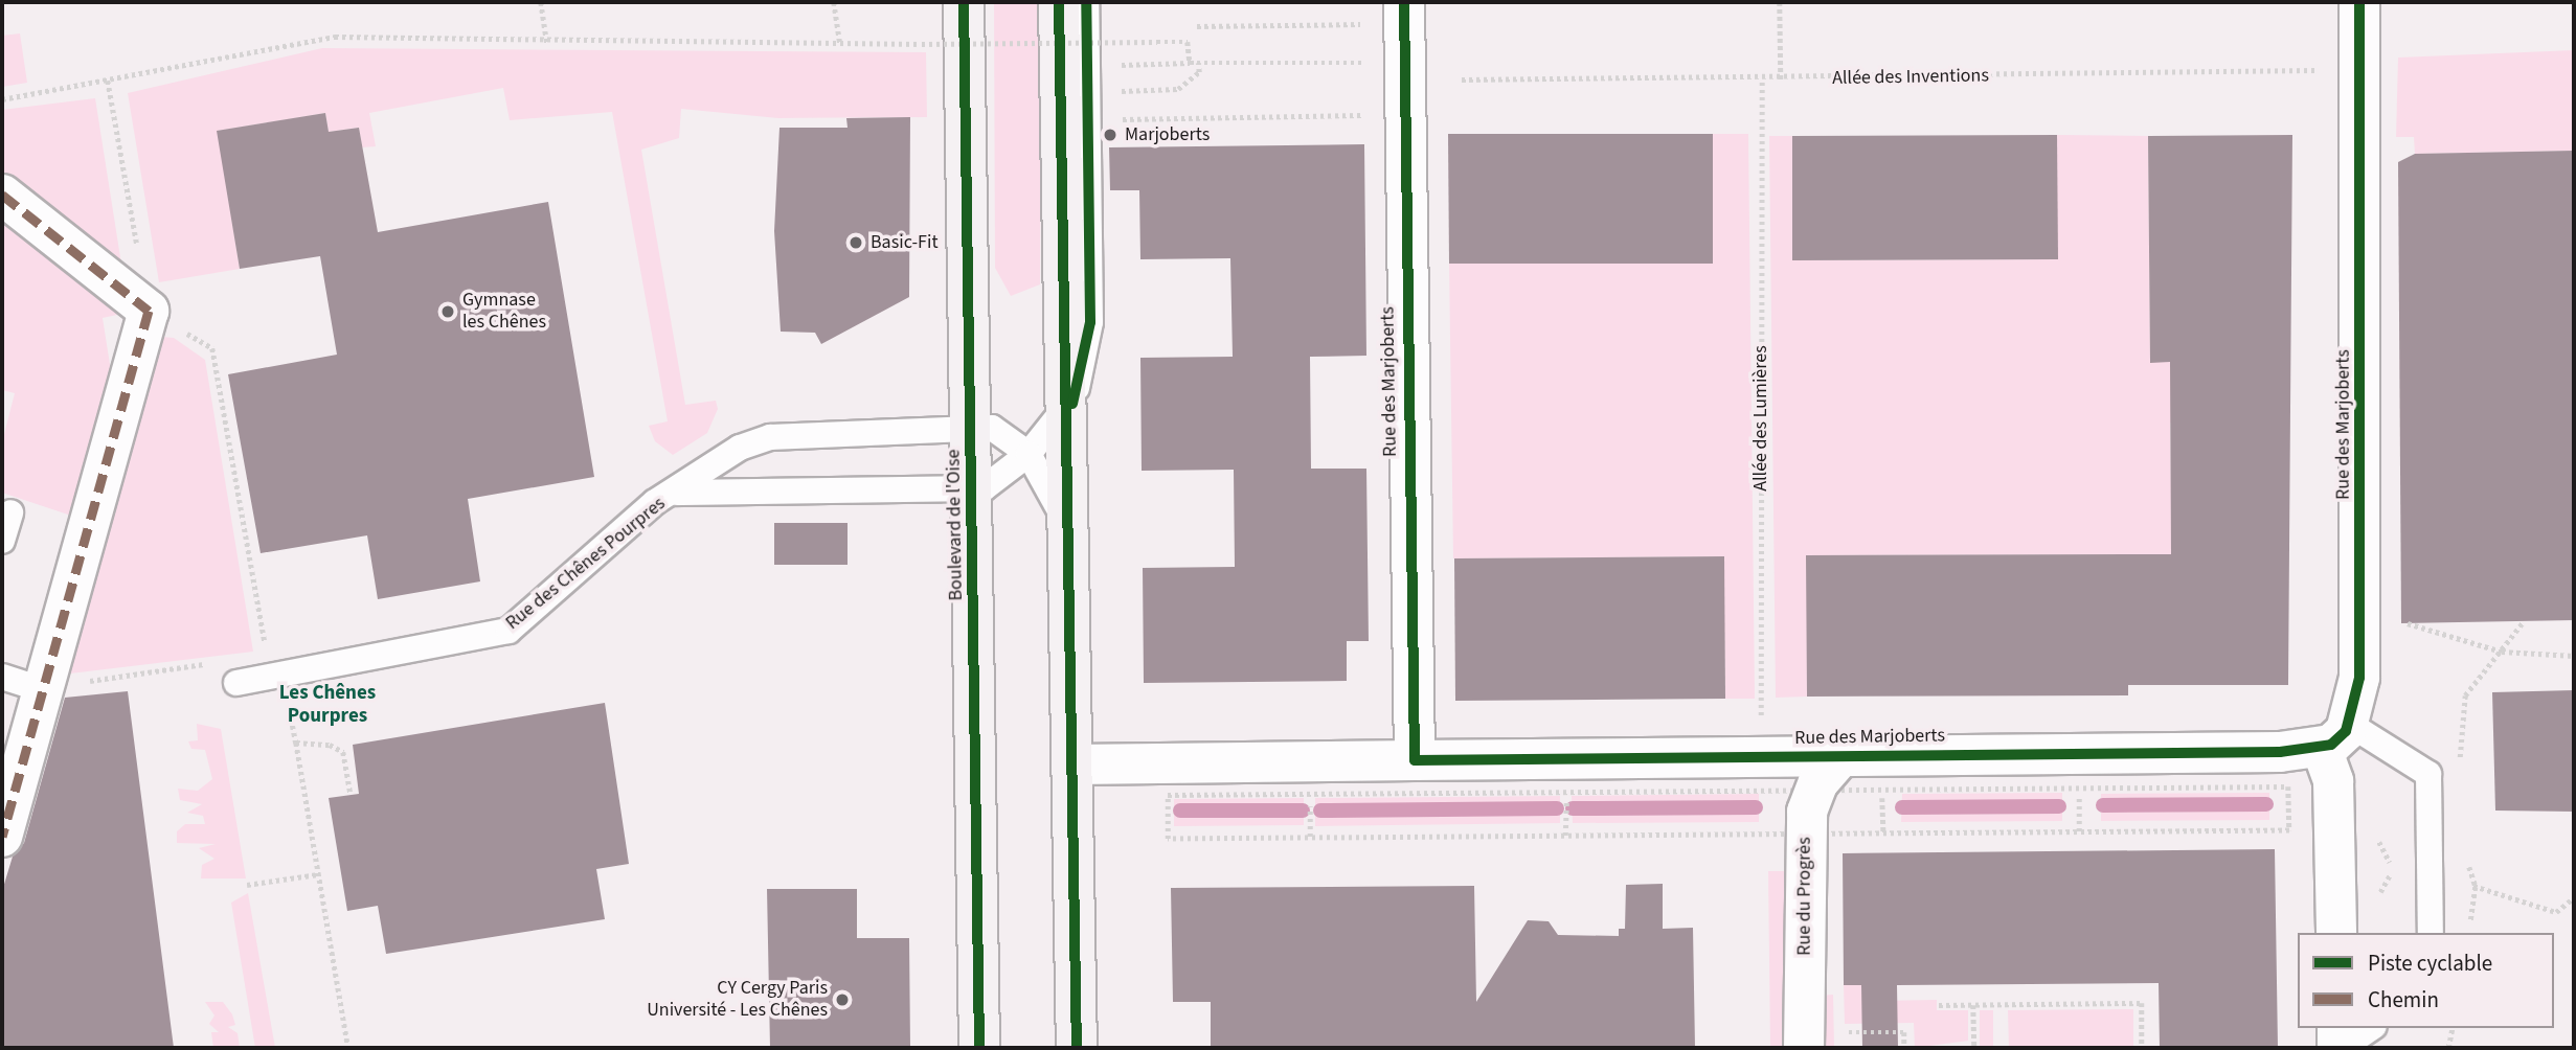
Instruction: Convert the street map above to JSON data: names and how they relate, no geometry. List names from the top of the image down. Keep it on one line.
{"streets":{"main road":["Boulevard de l'Oise"],"street":["Rue des Marjoberts","Rue du Progrès"],"lane":["Rue des Chênes Pourpres"],"path":["Allée des Inventions","Allée des Lumières"]},"crossings":[["Allée des Inventions","Rue des Marjoberts"],["Allée des Inventions","Allée des Lumières"],["Rue des Marjoberts","Allée des Lumières"],["Rue des Marjoberts","Rue du Progrès"],["Boulevard de l'Oise","Rue des Chênes Pourpres"]],"districts":["Les Chênes Pourpres"],"places":["Marjoberts","Basic-Fit","Gymnase les Chênes","CY Cergy Paris Université - Les Chênes"],"legend":["Piste cyclable","Chemin"]}
